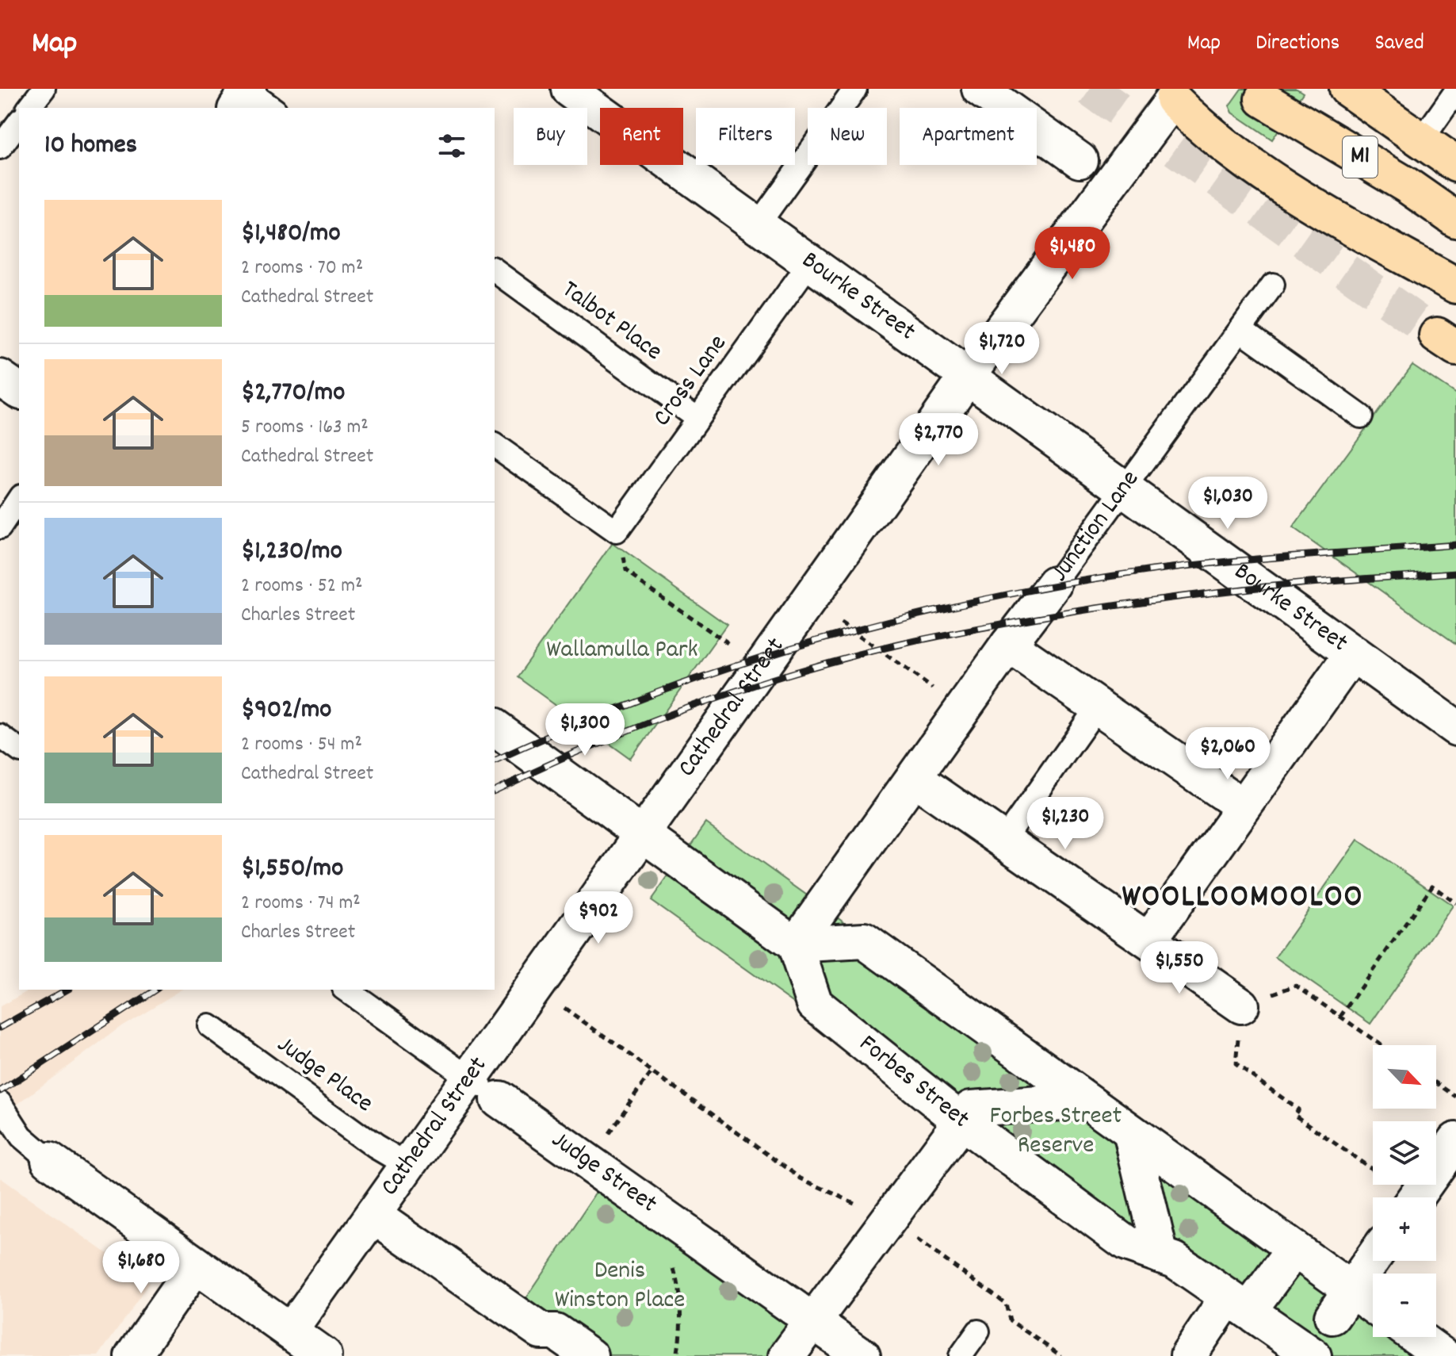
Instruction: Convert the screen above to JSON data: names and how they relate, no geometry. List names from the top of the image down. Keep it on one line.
{"streets":{"main road":["M1"],"street":["Bourke Street","Junction Lane","Cathedral Street","Forbes Street","Judge Street"],"lane":["Talbot Place","Cross Lane","Judge Place"]},"crossings":[["Bourke Street","Cross Lane"],["Bourke Street","Junction Lane"],["Bourke Street","Cathedral Street"],["Talbot Place","Cross Lane"],["Junction Lane","Forbes Street"],["Cathedral Street","Judge Place"],["Cathedral Street","Judge Street"]],"districts":["WOOLLOOMOOLOO"],"parks":["Wallamulla Park","Forbes Street Reserve","Denis Winston Place"],"north":"bottom right","page":{"header":"Map","nav":["Map","Directions","Saved"],"chip":["Buy","Rent","Filters","New","Apartment"],"heading":"10 homes","list":[{"name":"$1,480/mo","note":"2 rooms · 70 m² · Cathedral Street"},{"name":"$2,770/mo","note":"5 rooms · 163 m² · Cathedral Street"},{"name":"$1,230/mo","note":"2 rooms · 52 m² · Charles Street"},{"name":"$902/mo","note":"2 rooms · 54 m² · Cathedral Street"},{"name":"$1,550/mo","note":"2 rooms · 74 m² · Charles Street"}],"price":["$1,480","$1,720","$2,770","$1,030","$1,300","$2,060","$1,230","$902","$1,550","$1,680"],"map_buttons":["+","−"]}}
